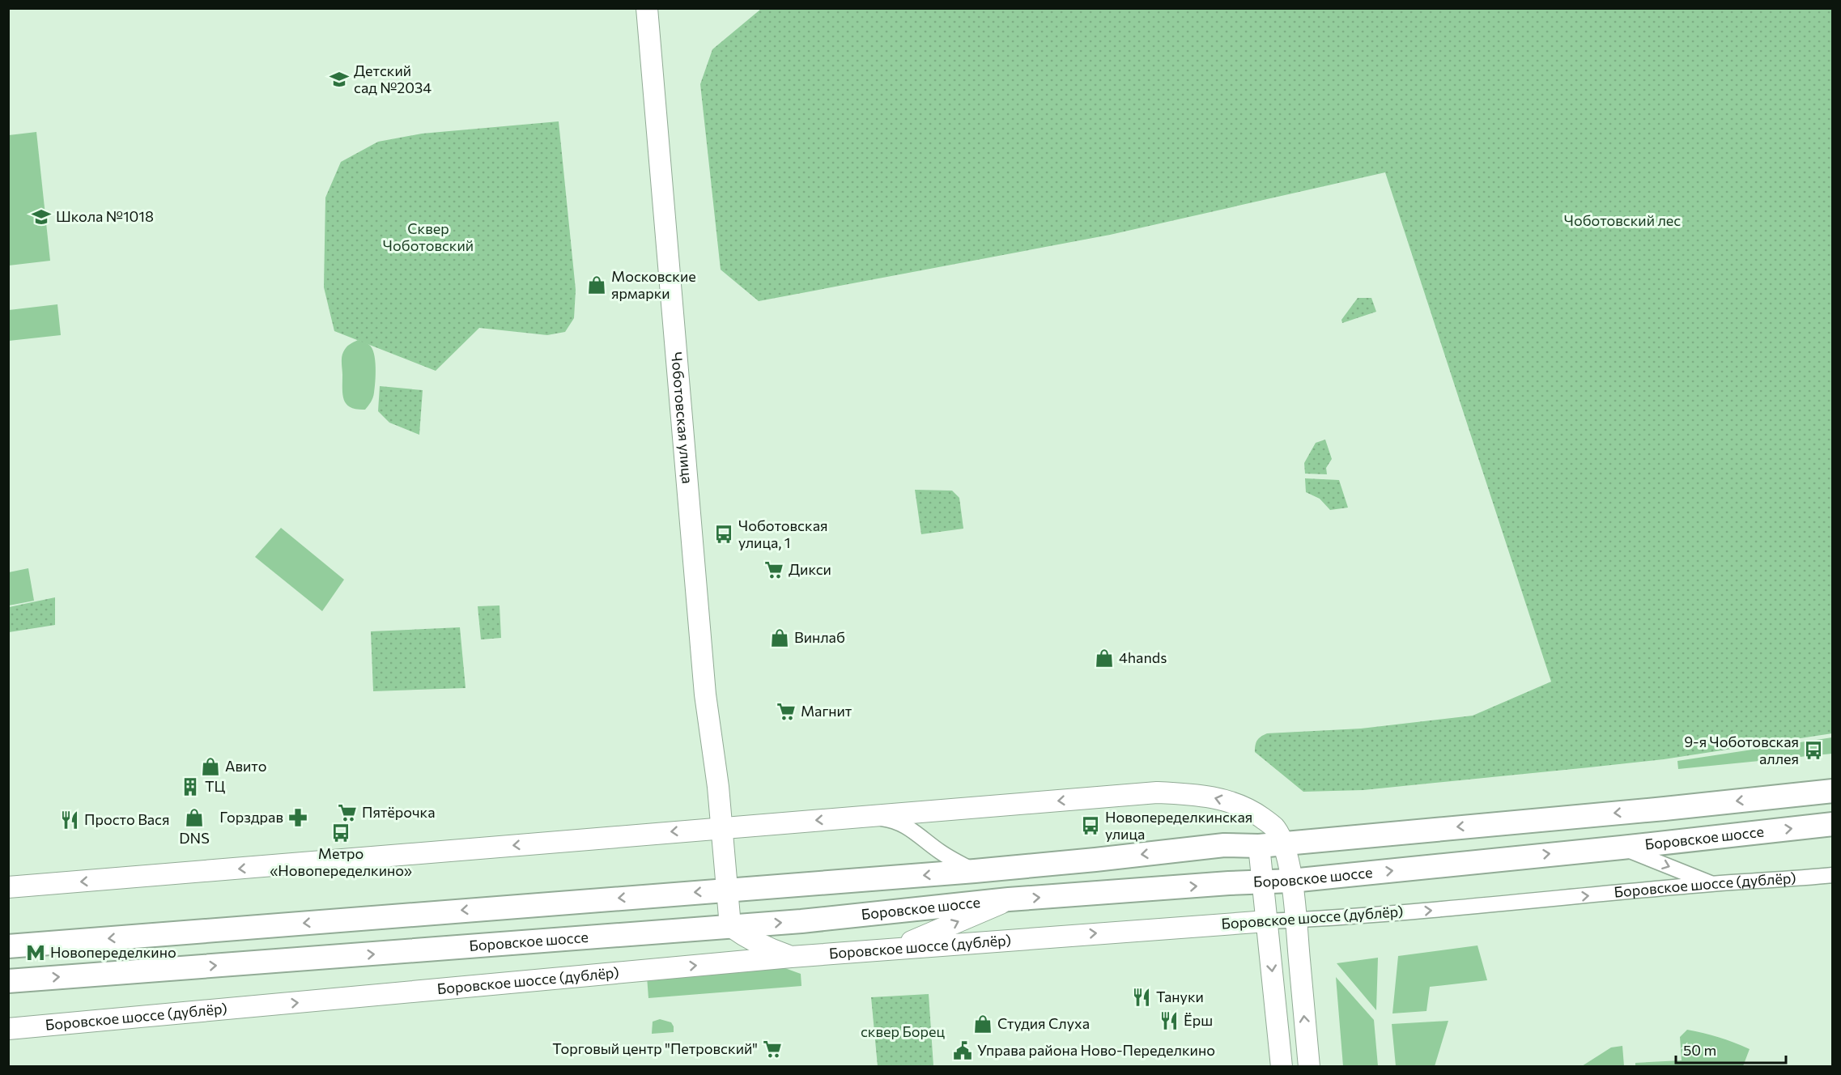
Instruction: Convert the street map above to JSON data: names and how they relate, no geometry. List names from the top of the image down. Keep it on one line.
{"streets":{"main road":["Боровское шоссе"],"street":["Чоботовская улица","Боровское шоссе (дублёр)"]},"crossings":[["Чоботовская улица","Боровское шоссе"]],"parks":["Чоботовский лес","Сквер Чоботовский","сквер Борец"],"places":{"school or university":["Детский сад №2034","Школа №1018"],"shop":["Московские ярмарки","Винлаб","4hands","Авито","DNS","Студия Слуха"],"bus stop":["Чоботовская улица, 1","9-я Чоботовская аллея","Новопеределкинская улица","Метро «Новопеределкино»"],"supermarket":["Дикси","Магнит","Пятёрочка","Торговый центр \"Петровский\""],"building":["ТЦ"],"pharmacy":["Горздрав"],"restaurant":["Просто Вася","Тануки","Ёрш"],"metro station":["Новопеределкино"],"public building":["Управа района Ново-Переделкино"]},"scale_bar":"50 m"}
